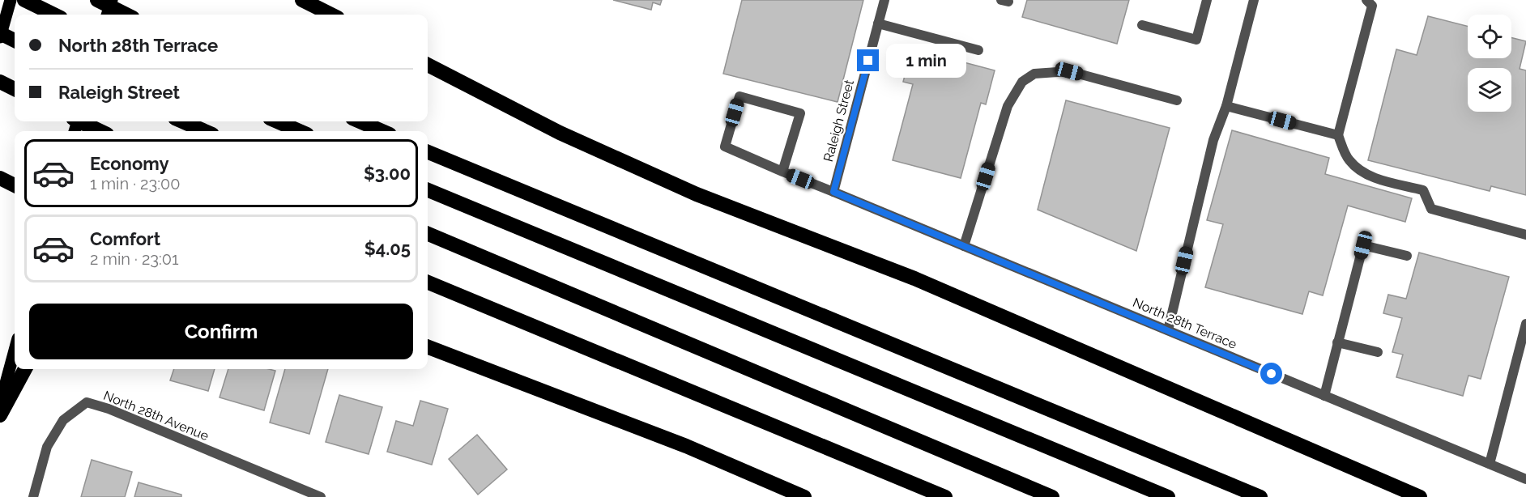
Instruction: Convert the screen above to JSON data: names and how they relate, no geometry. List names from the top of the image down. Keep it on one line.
{"streets":{"street":["Raleigh Street","North 28th Terrace","North 28th Avenue"]},"crossings":[["Raleigh Street","North 28th Terrace"]],"page":{"banner":["North 28th Terrace","Raleigh Street"],"bubble":"1 min","list":[{"name":"Economy","note":"1 min · 23:00","value":"$3.00"},{"name":"Comfort","note":"2 min · 23:01","value":"$4.05"}],"buttons":"Confirm"}}
